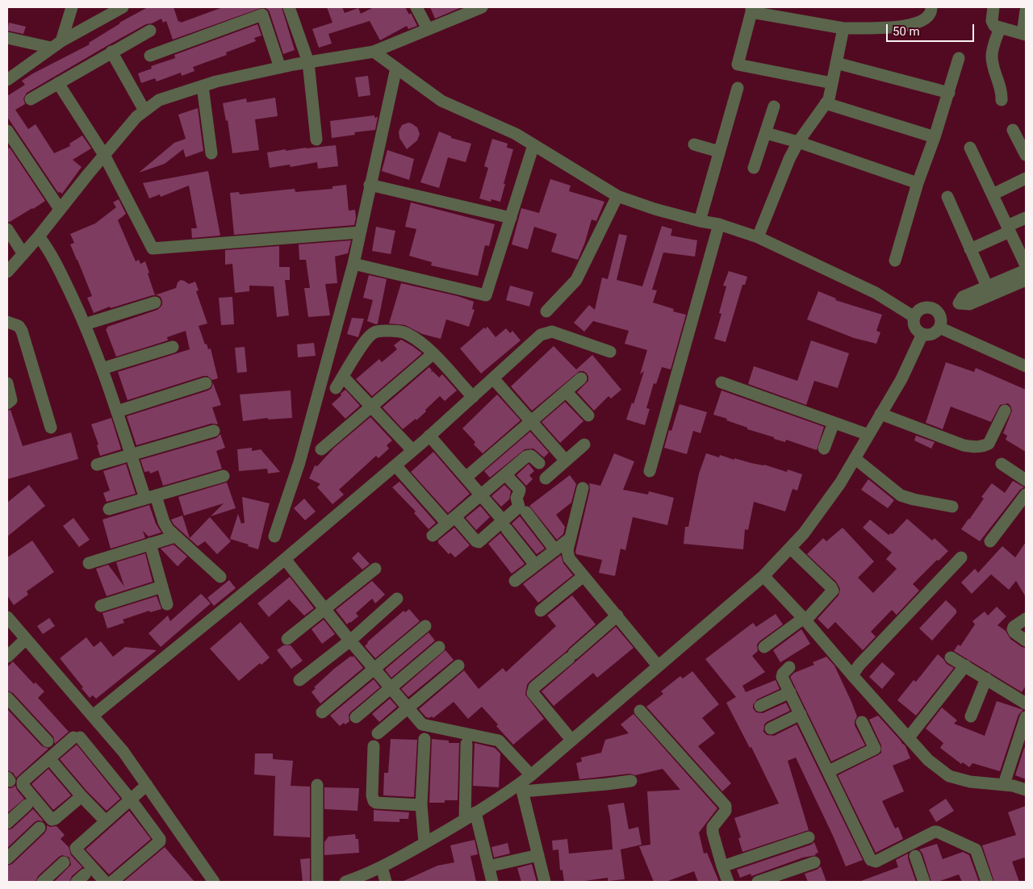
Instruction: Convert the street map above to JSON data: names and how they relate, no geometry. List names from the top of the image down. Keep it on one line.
{"scale_bar":"50 m"}
